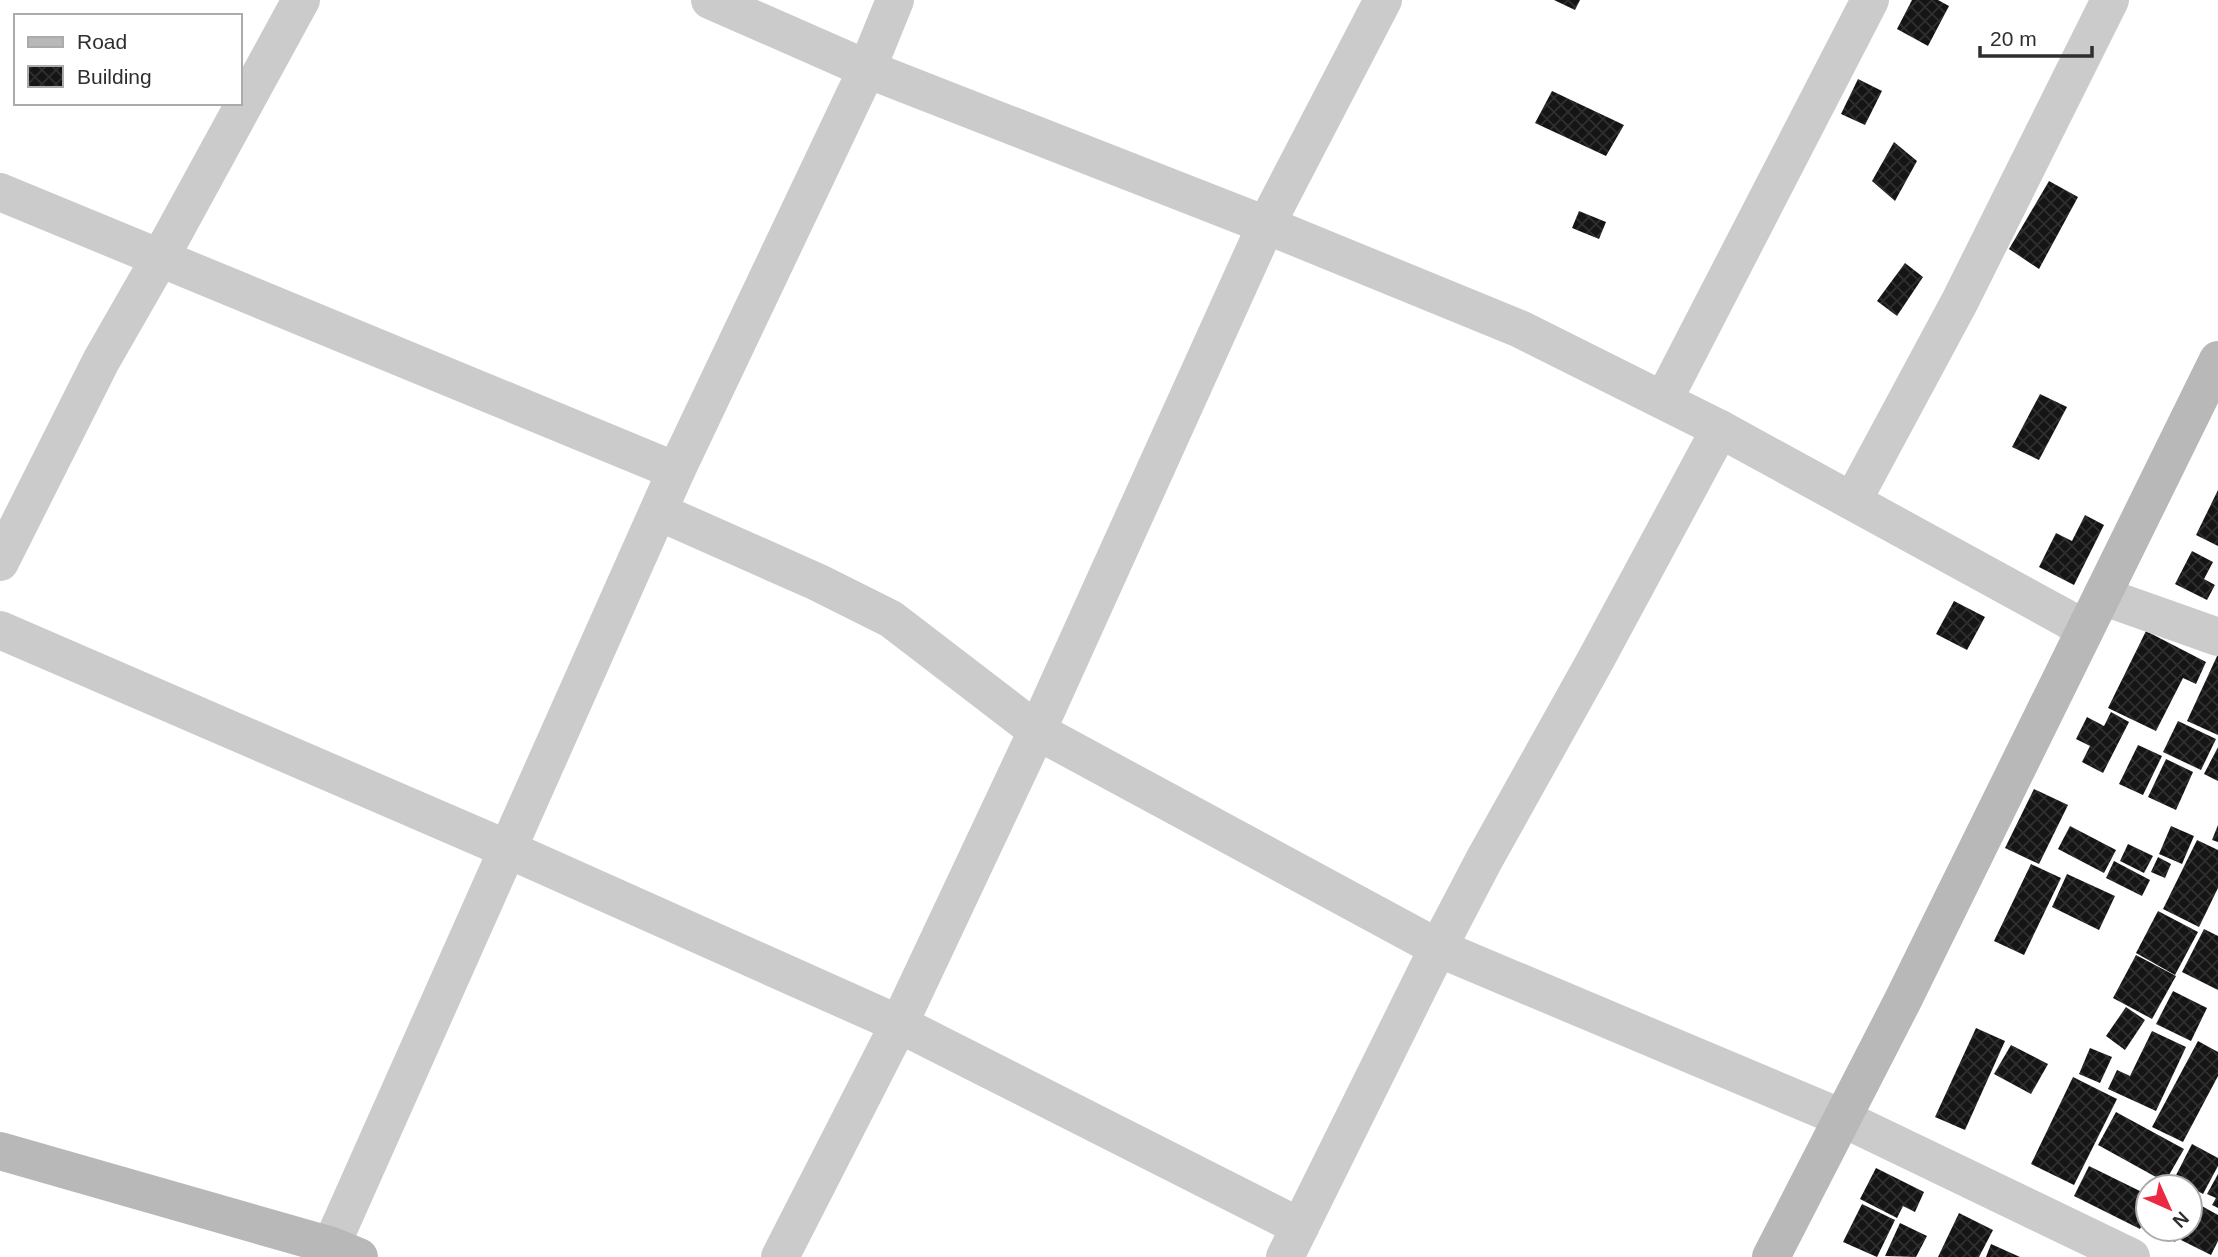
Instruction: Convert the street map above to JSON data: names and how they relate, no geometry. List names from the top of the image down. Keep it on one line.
{"legend":["Road","Building"],"scale_bar":"20 m","north":"bottom right"}
